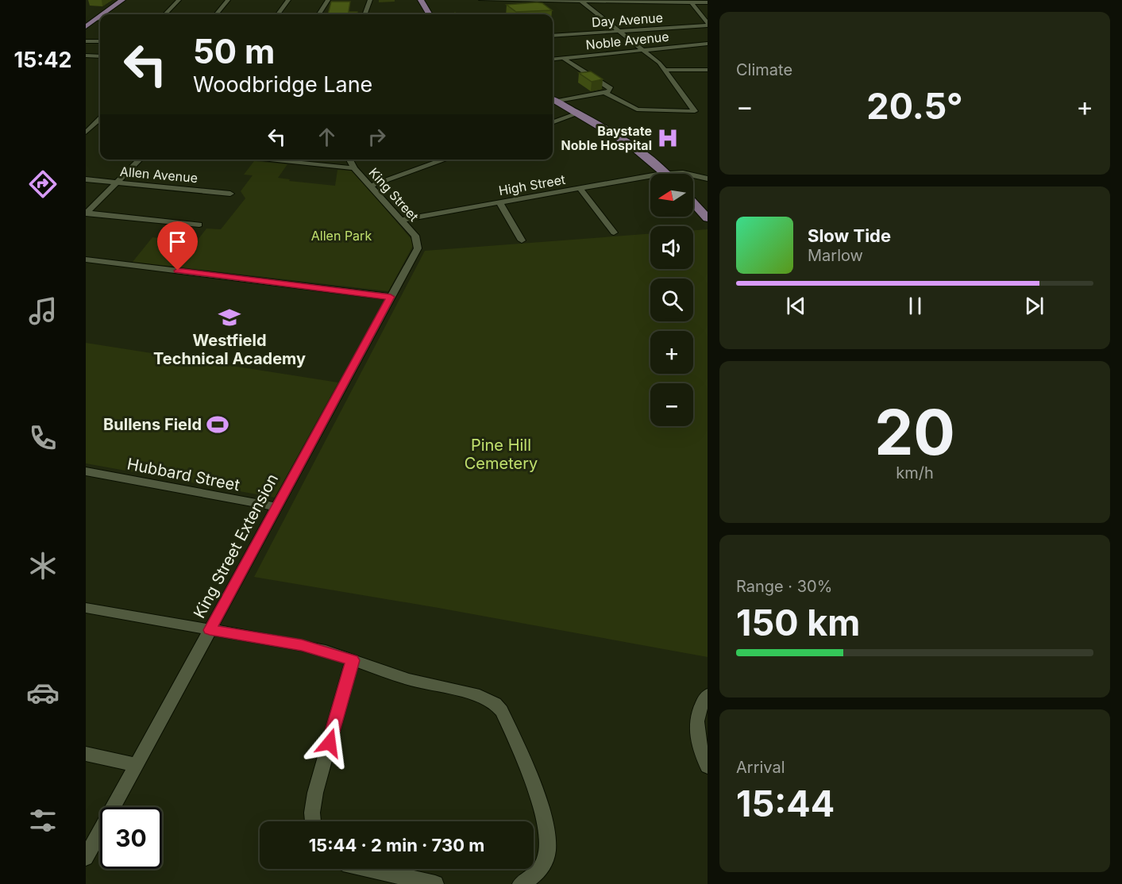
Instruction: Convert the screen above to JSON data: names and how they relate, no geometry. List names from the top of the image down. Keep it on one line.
{"streets":{"street":["Day Avenue","Noble Avenue","Allen Avenue","High Street","King Street","Hubbard Street","King Street Extension"]},"crossings":[["High Street","King Street"],["King Street","King Street Extension"],["Hubbard Street","King Street Extension"]],"parks":["Allen Park","Pine Hill Cemetery"],"places":{"hospital":["Baystate Noble Hospital"],"school or university":["Westfield Technical Academy"],"sports":["Bullens Field"]},"north":"left","page":{"tabs":"15:42","tile":["Climate",["20","km/h"],["Range · 30%","150 km"],["Arrival","15:44"]],"turn":["50 m","Woodbridge Lane"],"heat":["−","20.5°","+"],"map_buttons":["+","−"],"song":["Slow Tide","Marlow"],"limit":"30","trip":"15:44 · 2 min · 730 m"}}
